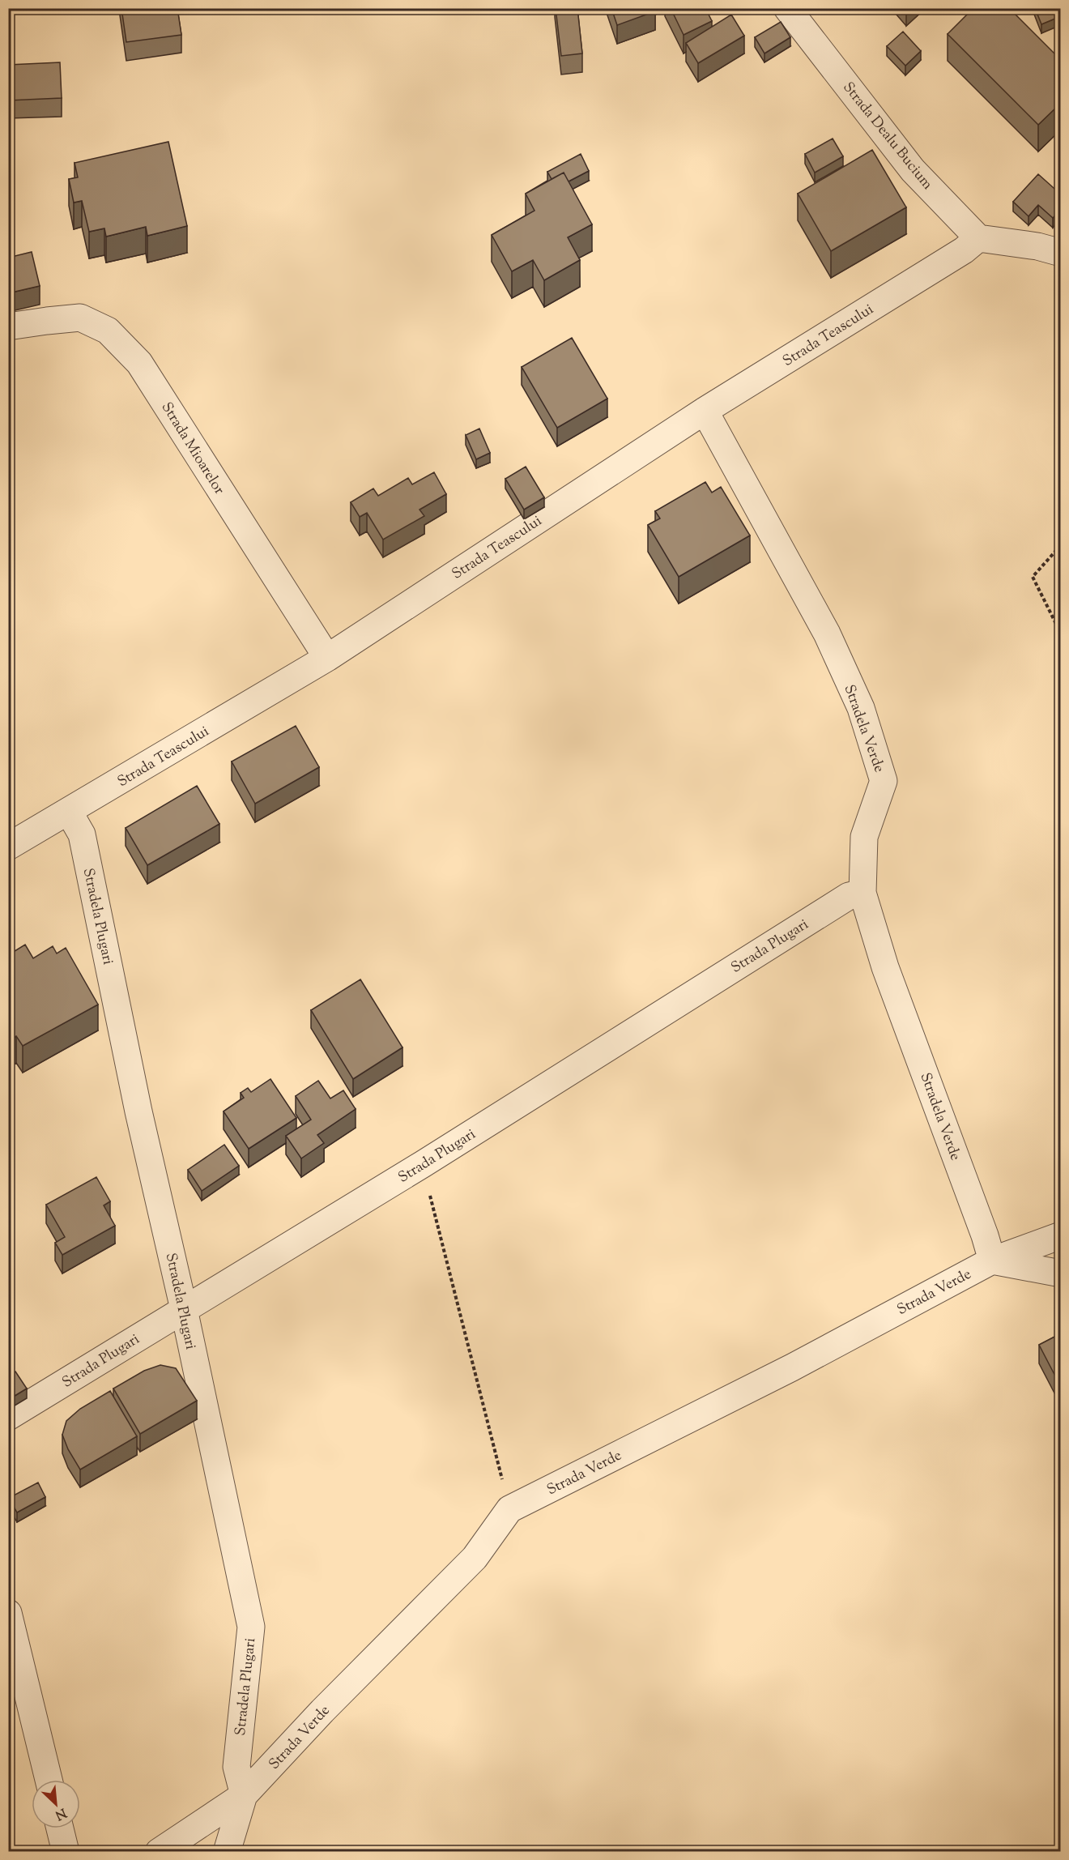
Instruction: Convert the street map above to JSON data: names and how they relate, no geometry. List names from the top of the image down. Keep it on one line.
{"streets":{"street":["Strada Dealu Bucium","Strada Teascului","Strada Mioarelor","Stradela Verde","Stradela Plugari","Strada Plugari","Strada Verde"]},"crossings":[["Strada Dealu Bucium","Strada Teascului"],["Strada Teascului","Strada Mioarelor"],["Strada Teascului","Stradela Verde"],["Strada Teascului","Stradela Plugari"],["Stradela Verde","Strada Plugari"],["Stradela Verde","Strada Verde"],["Stradela Plugari","Strada Plugari"],["Stradela Plugari","Strada Verde"]],"north":"bottom right"}
